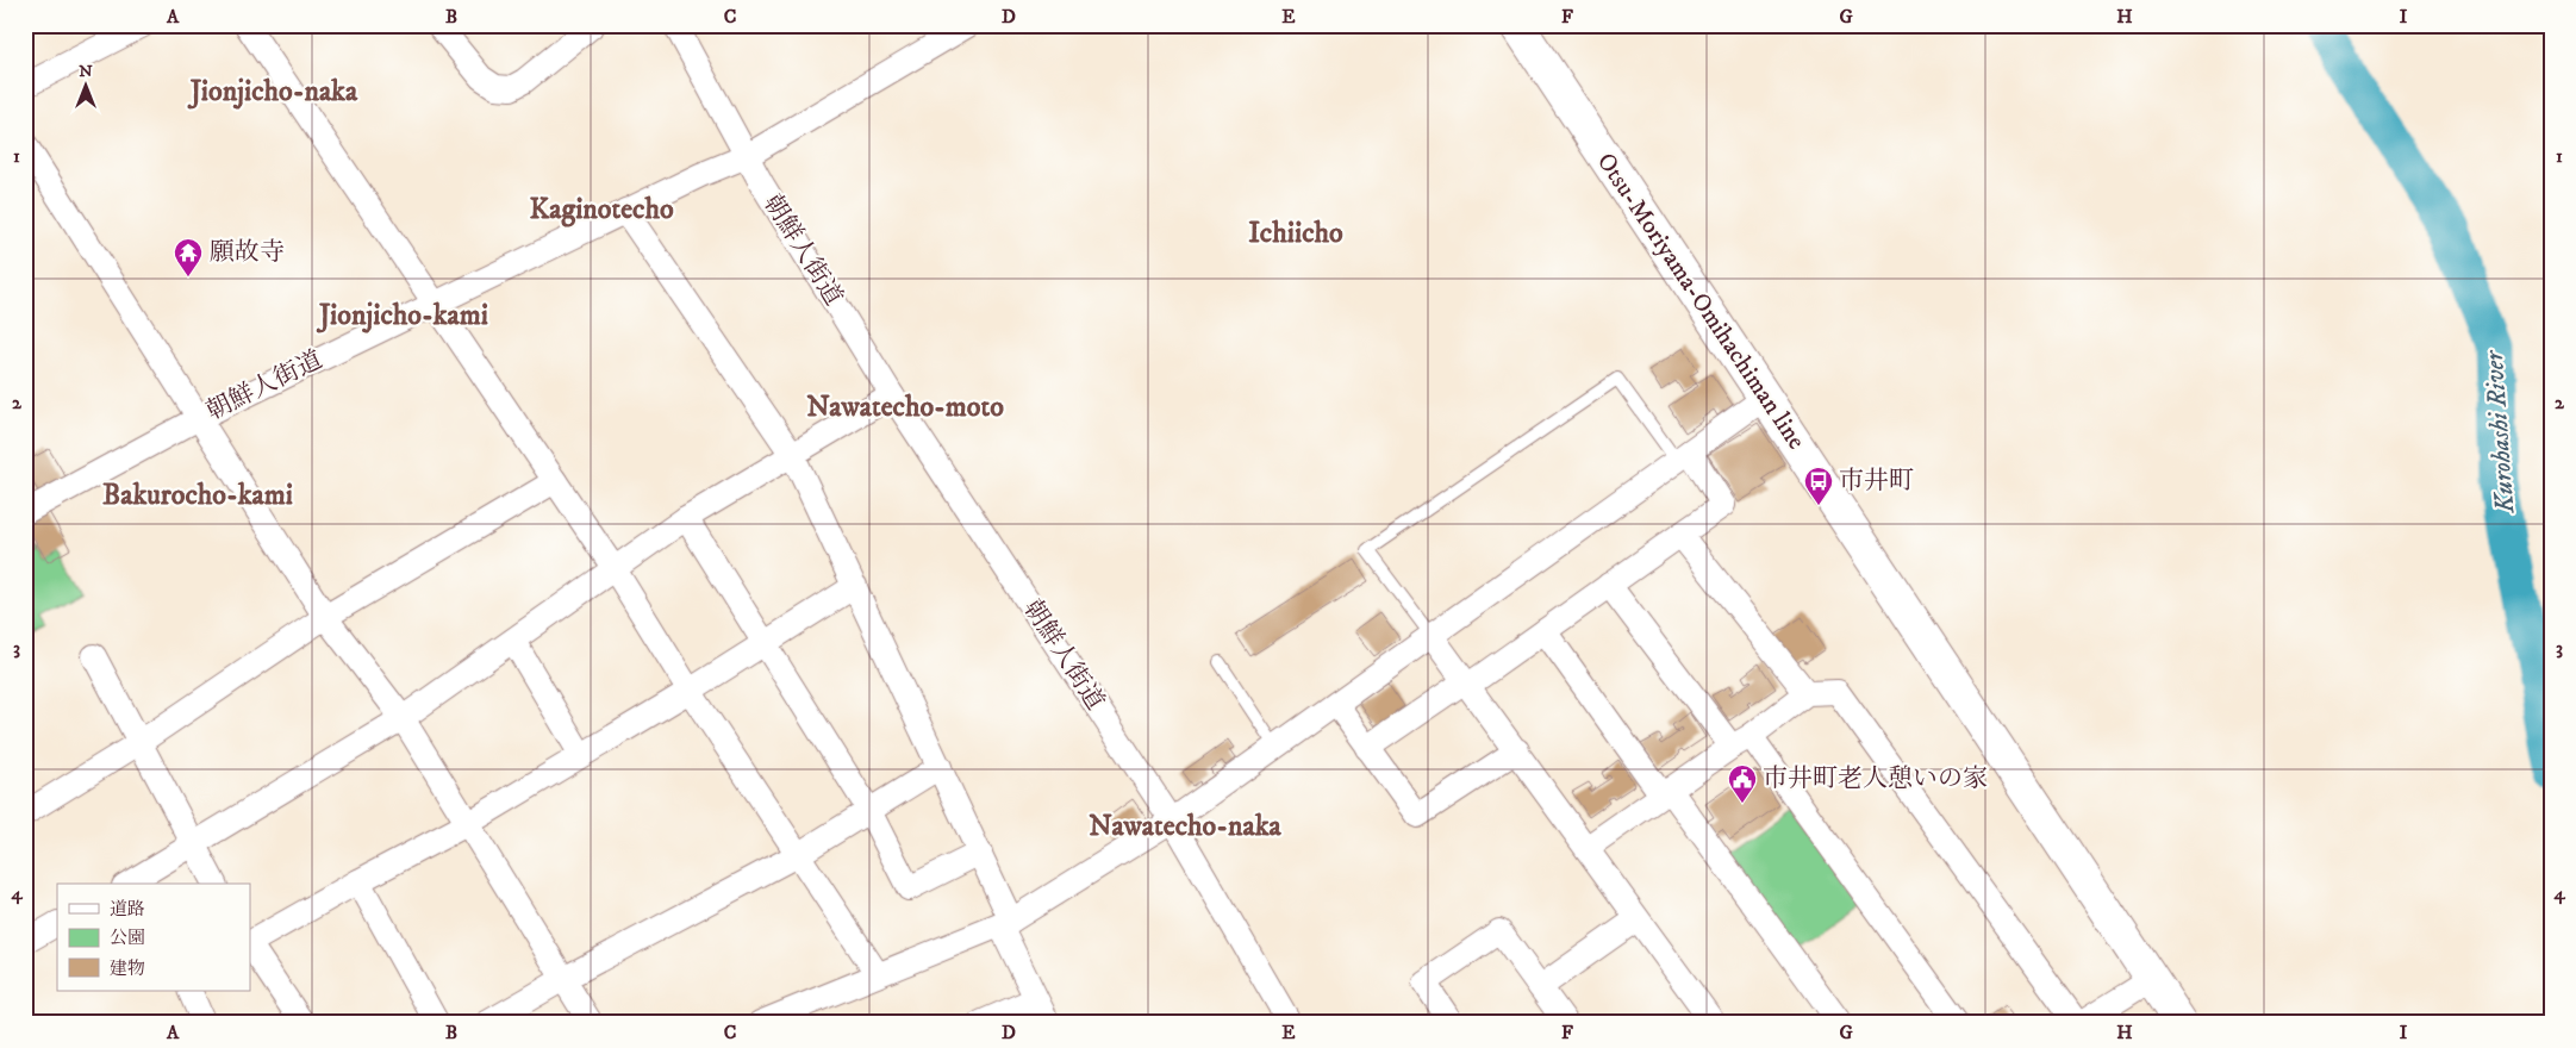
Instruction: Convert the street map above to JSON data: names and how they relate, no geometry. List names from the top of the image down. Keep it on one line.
{"streets":{"main road":["Otsu-Moriyama-Omihachiman line"],"street":["朝鮮人街道"]},"districts":["Jionjicho-naka","Kaginotecho","Ichiicho","Jionjicho-kami","Nawatecho-moto","Bakurocho-kami","Nawatecho-naka"],"water":["Kurohashi River"],"places":{"temple":["願故寺"],"bus stop":["市井町"],"public building":["市井町老人憩いの家"]},"legend":["道路","公園","建物"],"north":"top","grid":{"columns":["A","B","C","D","E","F","G","H","I"],"rows":["1","2","3","4"]}}
